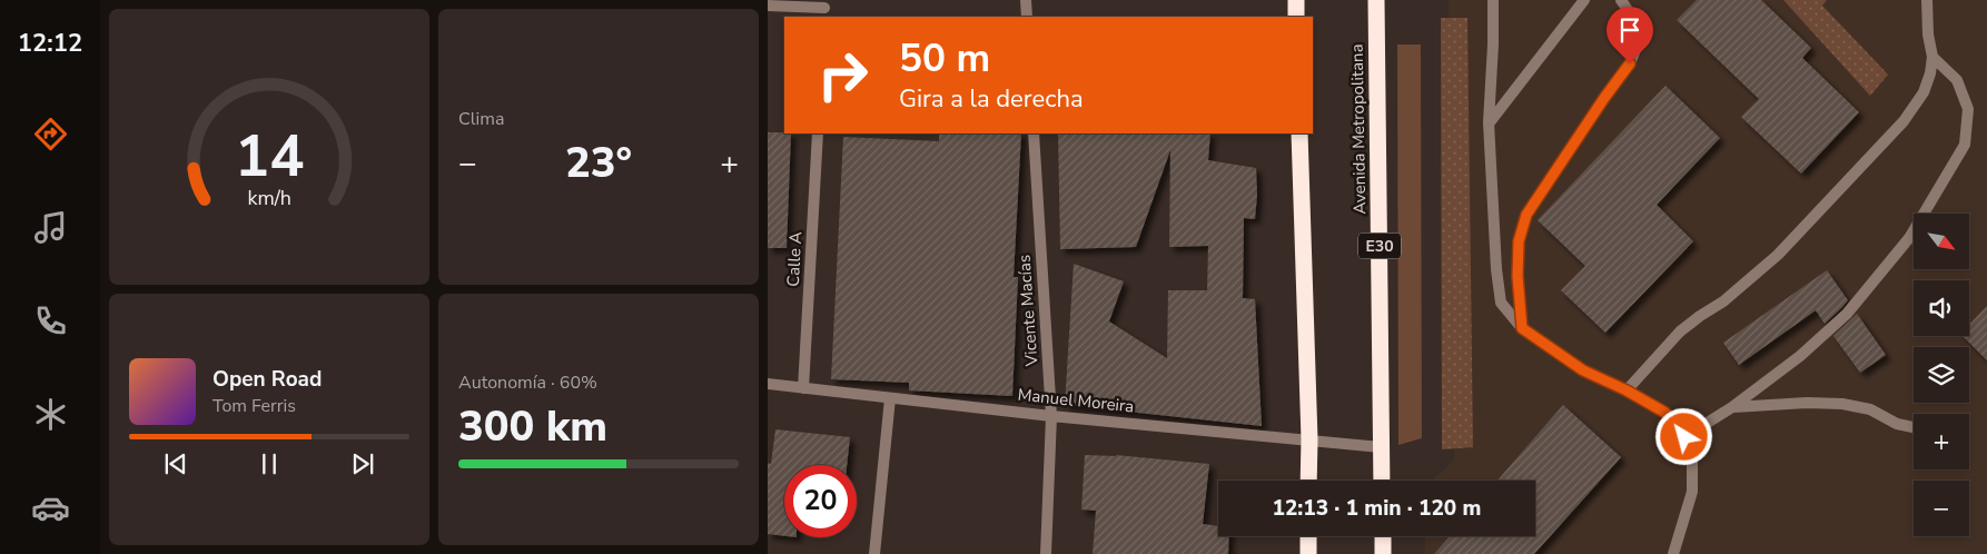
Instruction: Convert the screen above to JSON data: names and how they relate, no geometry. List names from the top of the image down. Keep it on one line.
{"streets":{"highway":["Avenida Metropolitana","E30"],"street":["Calle A","Vicente Macías","Manuel Moreira"]},"crossings":[["Avenida Metropolitana","Manuel Moreira"],["Calle A","Manuel Moreira"],["Vicente Macías","Manuel Moreira"]],"north":"bottom right","page":{"tabs":"12:12","tile":["Clima",["Autonomía · 60%","300 km"]],"turn":["50 m","Gira a la derecha"],"heat":["−","23°","+"],"map_buttons":["+","−"],"song":["Open Road","Tom Ferris"],"limit":"20","trip":"12:13 · 1 min · 120 m","gauge":["14","km/h"]}}
